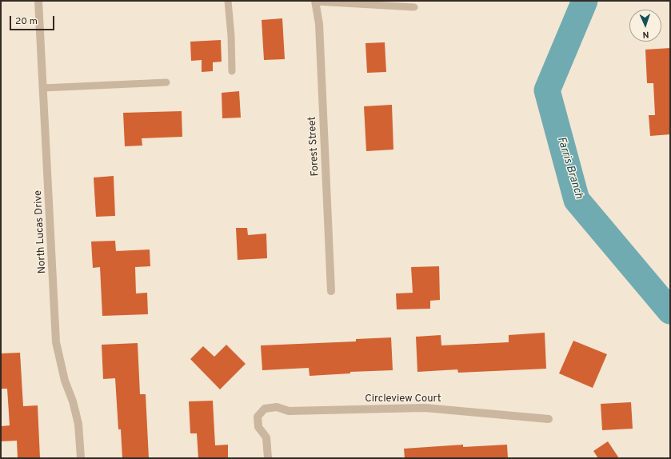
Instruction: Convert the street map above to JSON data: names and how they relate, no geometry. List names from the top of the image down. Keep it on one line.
{"streets":{"street":["Forest Street","North Lucas Drive","Circleview Court"]},"water":["Farris Branch"],"scale_bar":"20 m","north":"bottom"}
